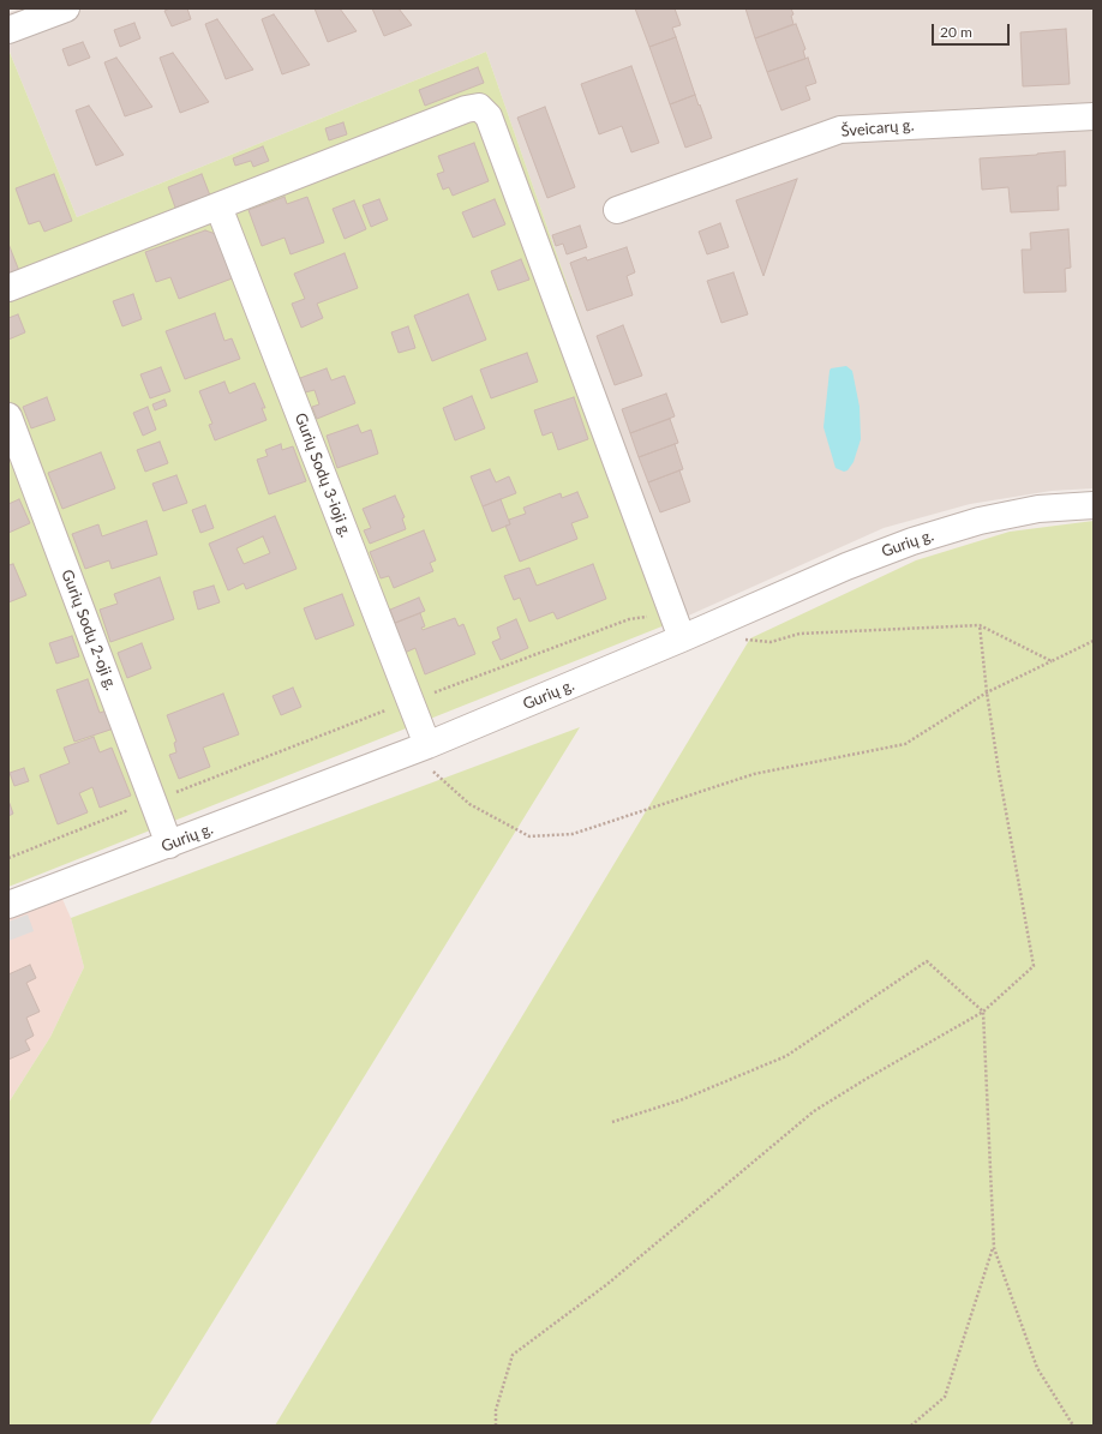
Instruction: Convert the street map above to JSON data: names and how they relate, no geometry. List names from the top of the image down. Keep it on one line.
{"streets":{"street":["Šveicarų g.","Gurių Sodų 3-ioji g.","Gurių g.","Gurių Sodų 2-oji g."]},"crossings":[["Gurių Sodų 3-ioji g.","Gurių g."],["Gurių g.","Gurių Sodų 2-oji g."]],"scale_bar":"20 m"}
